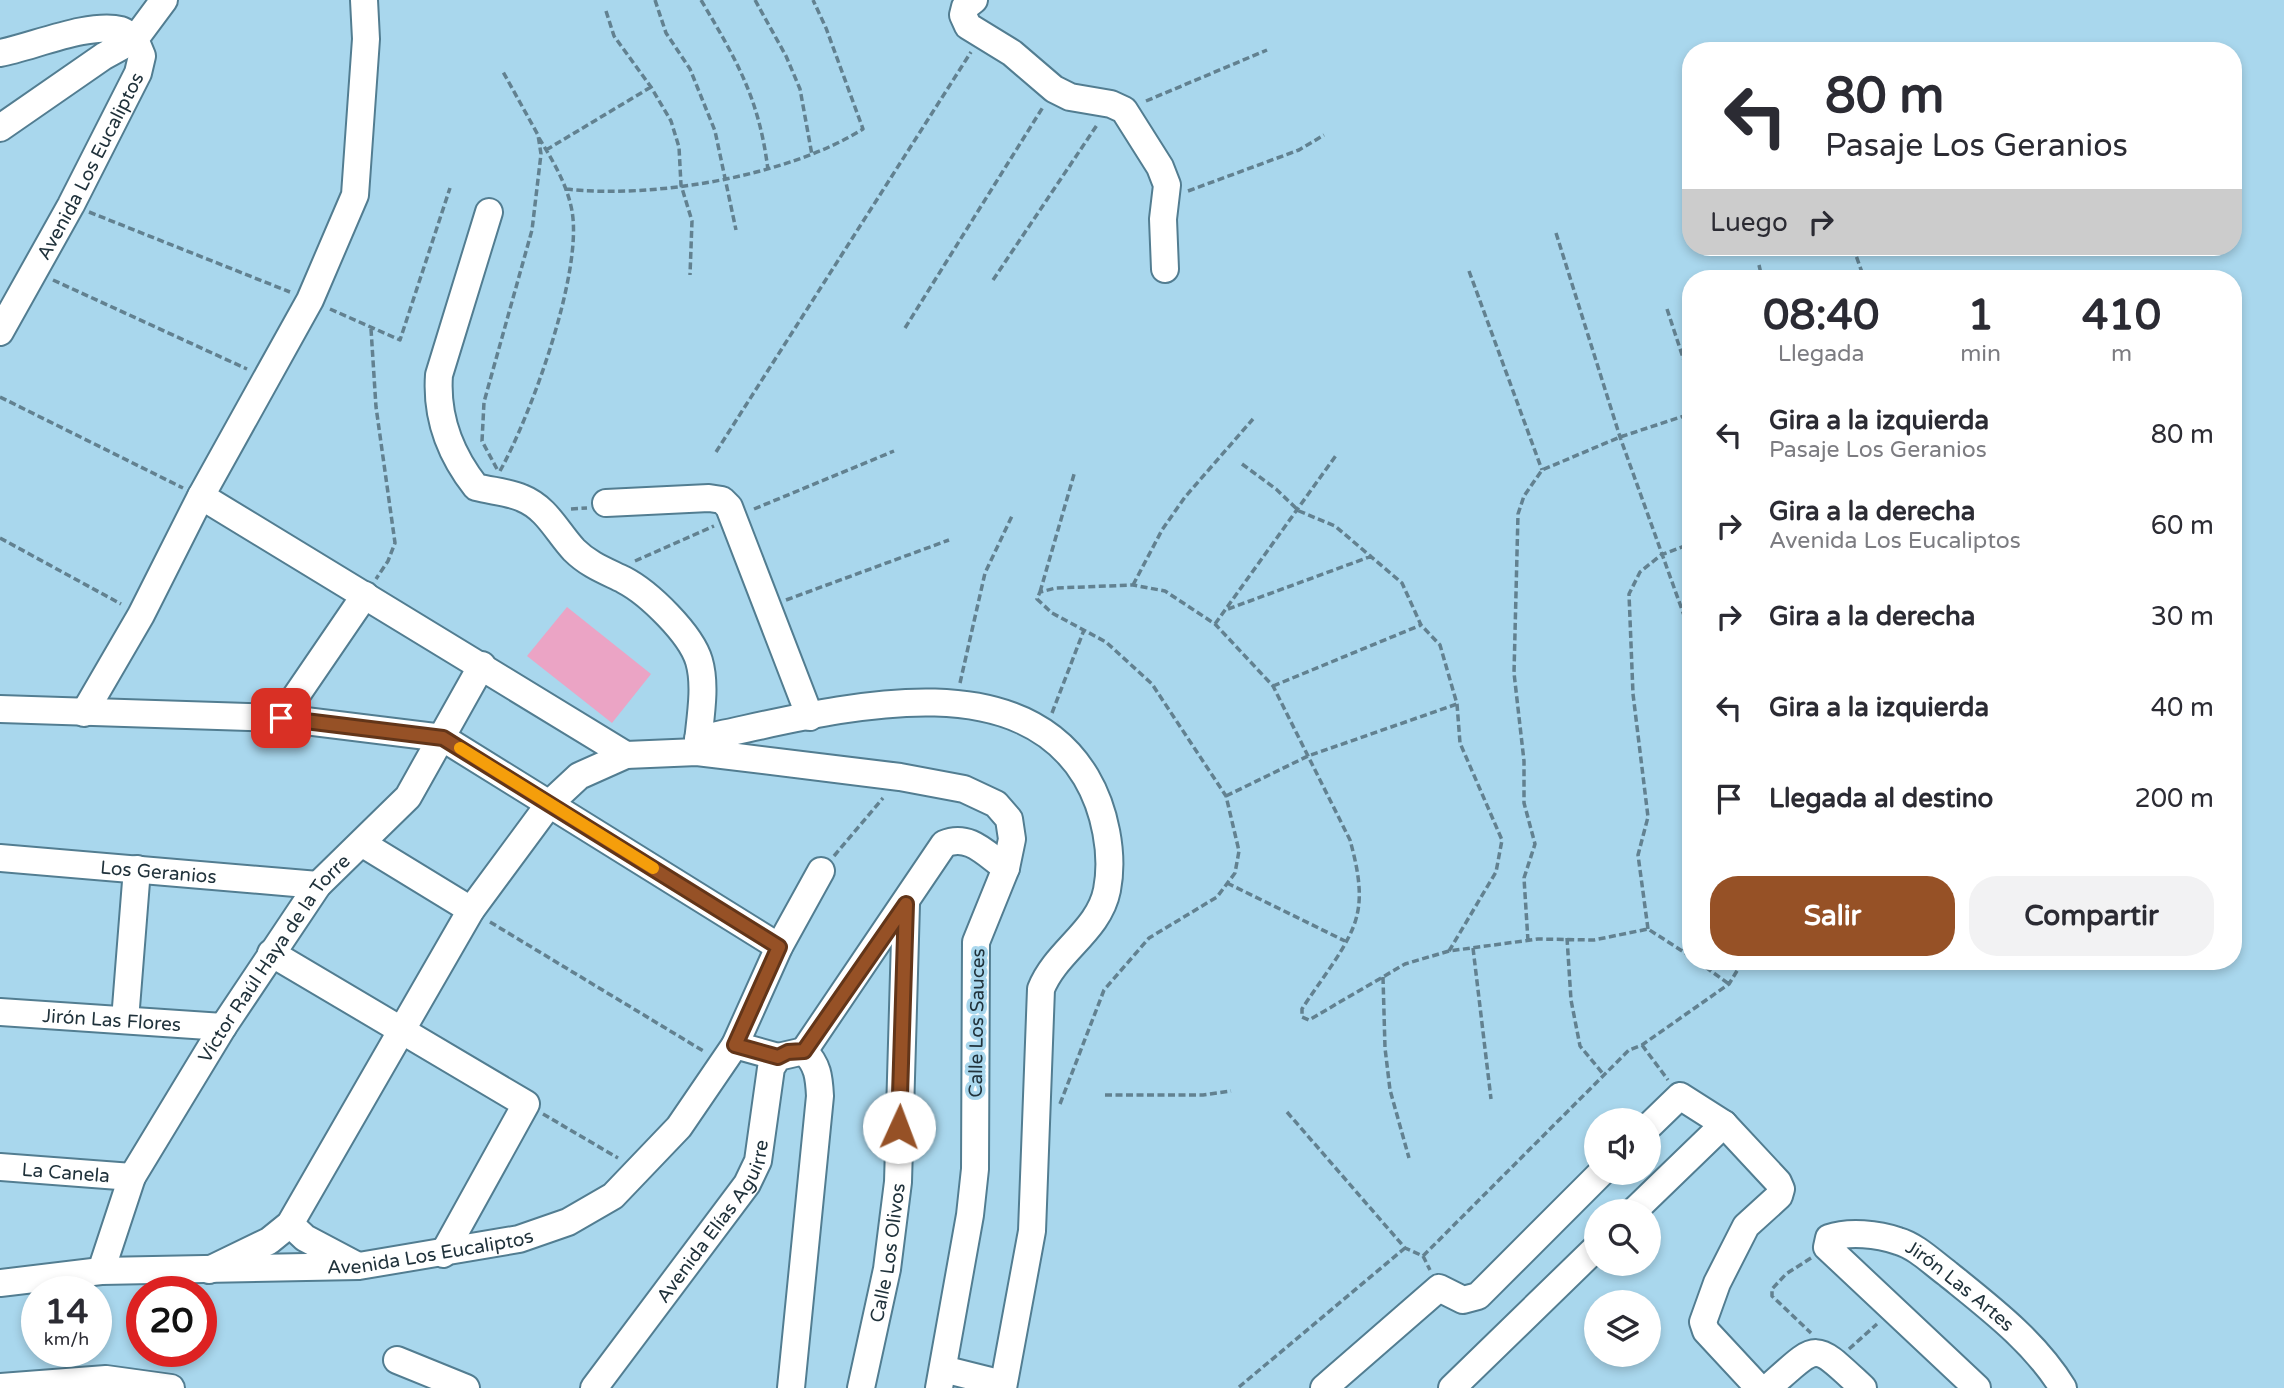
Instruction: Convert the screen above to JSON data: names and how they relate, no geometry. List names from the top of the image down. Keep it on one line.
{"streets":{"street":["Avenida Los Eucaliptos","Los Geranios","Víctor Raúl Haya de la Torre","Jirón Las Flores","Calle Los Sauces","La Canela","Avenida Elías Aguirre","Calle Los Olivos","Jirón Las Artes"]},"crossings":[["Avenida Los Eucaliptos","Víctor Raúl Haya de la Torre"],["Los Geranios","Víctor Raúl Haya de la Torre"],["Víctor Raúl Haya de la Torre","Jirón Las Flores"],["Víctor Raúl Haya de la Torre","La Canela"]],"page":{"turn":["80 m","Pasaje Los Geranios"],"then":"Luego","eta":["08:40","Llegada","1","min","410","m"],"list":[{"name":"Gira a la izquierda","note":"Pasaje Los Geranios","value":"80 m"},{"name":"Gira a la derecha","note":"Avenida Los Eucaliptos","value":"60 m"},{"name":"Gira a la derecha","value":"30 m"},{"name":"Gira a la izquierda","value":"40 m"},{"name":"Llegada al destino","value":"200 m"}],"buttons":["Salir","Compartir"],"speed":"14 km/h","limit":"20"}}
